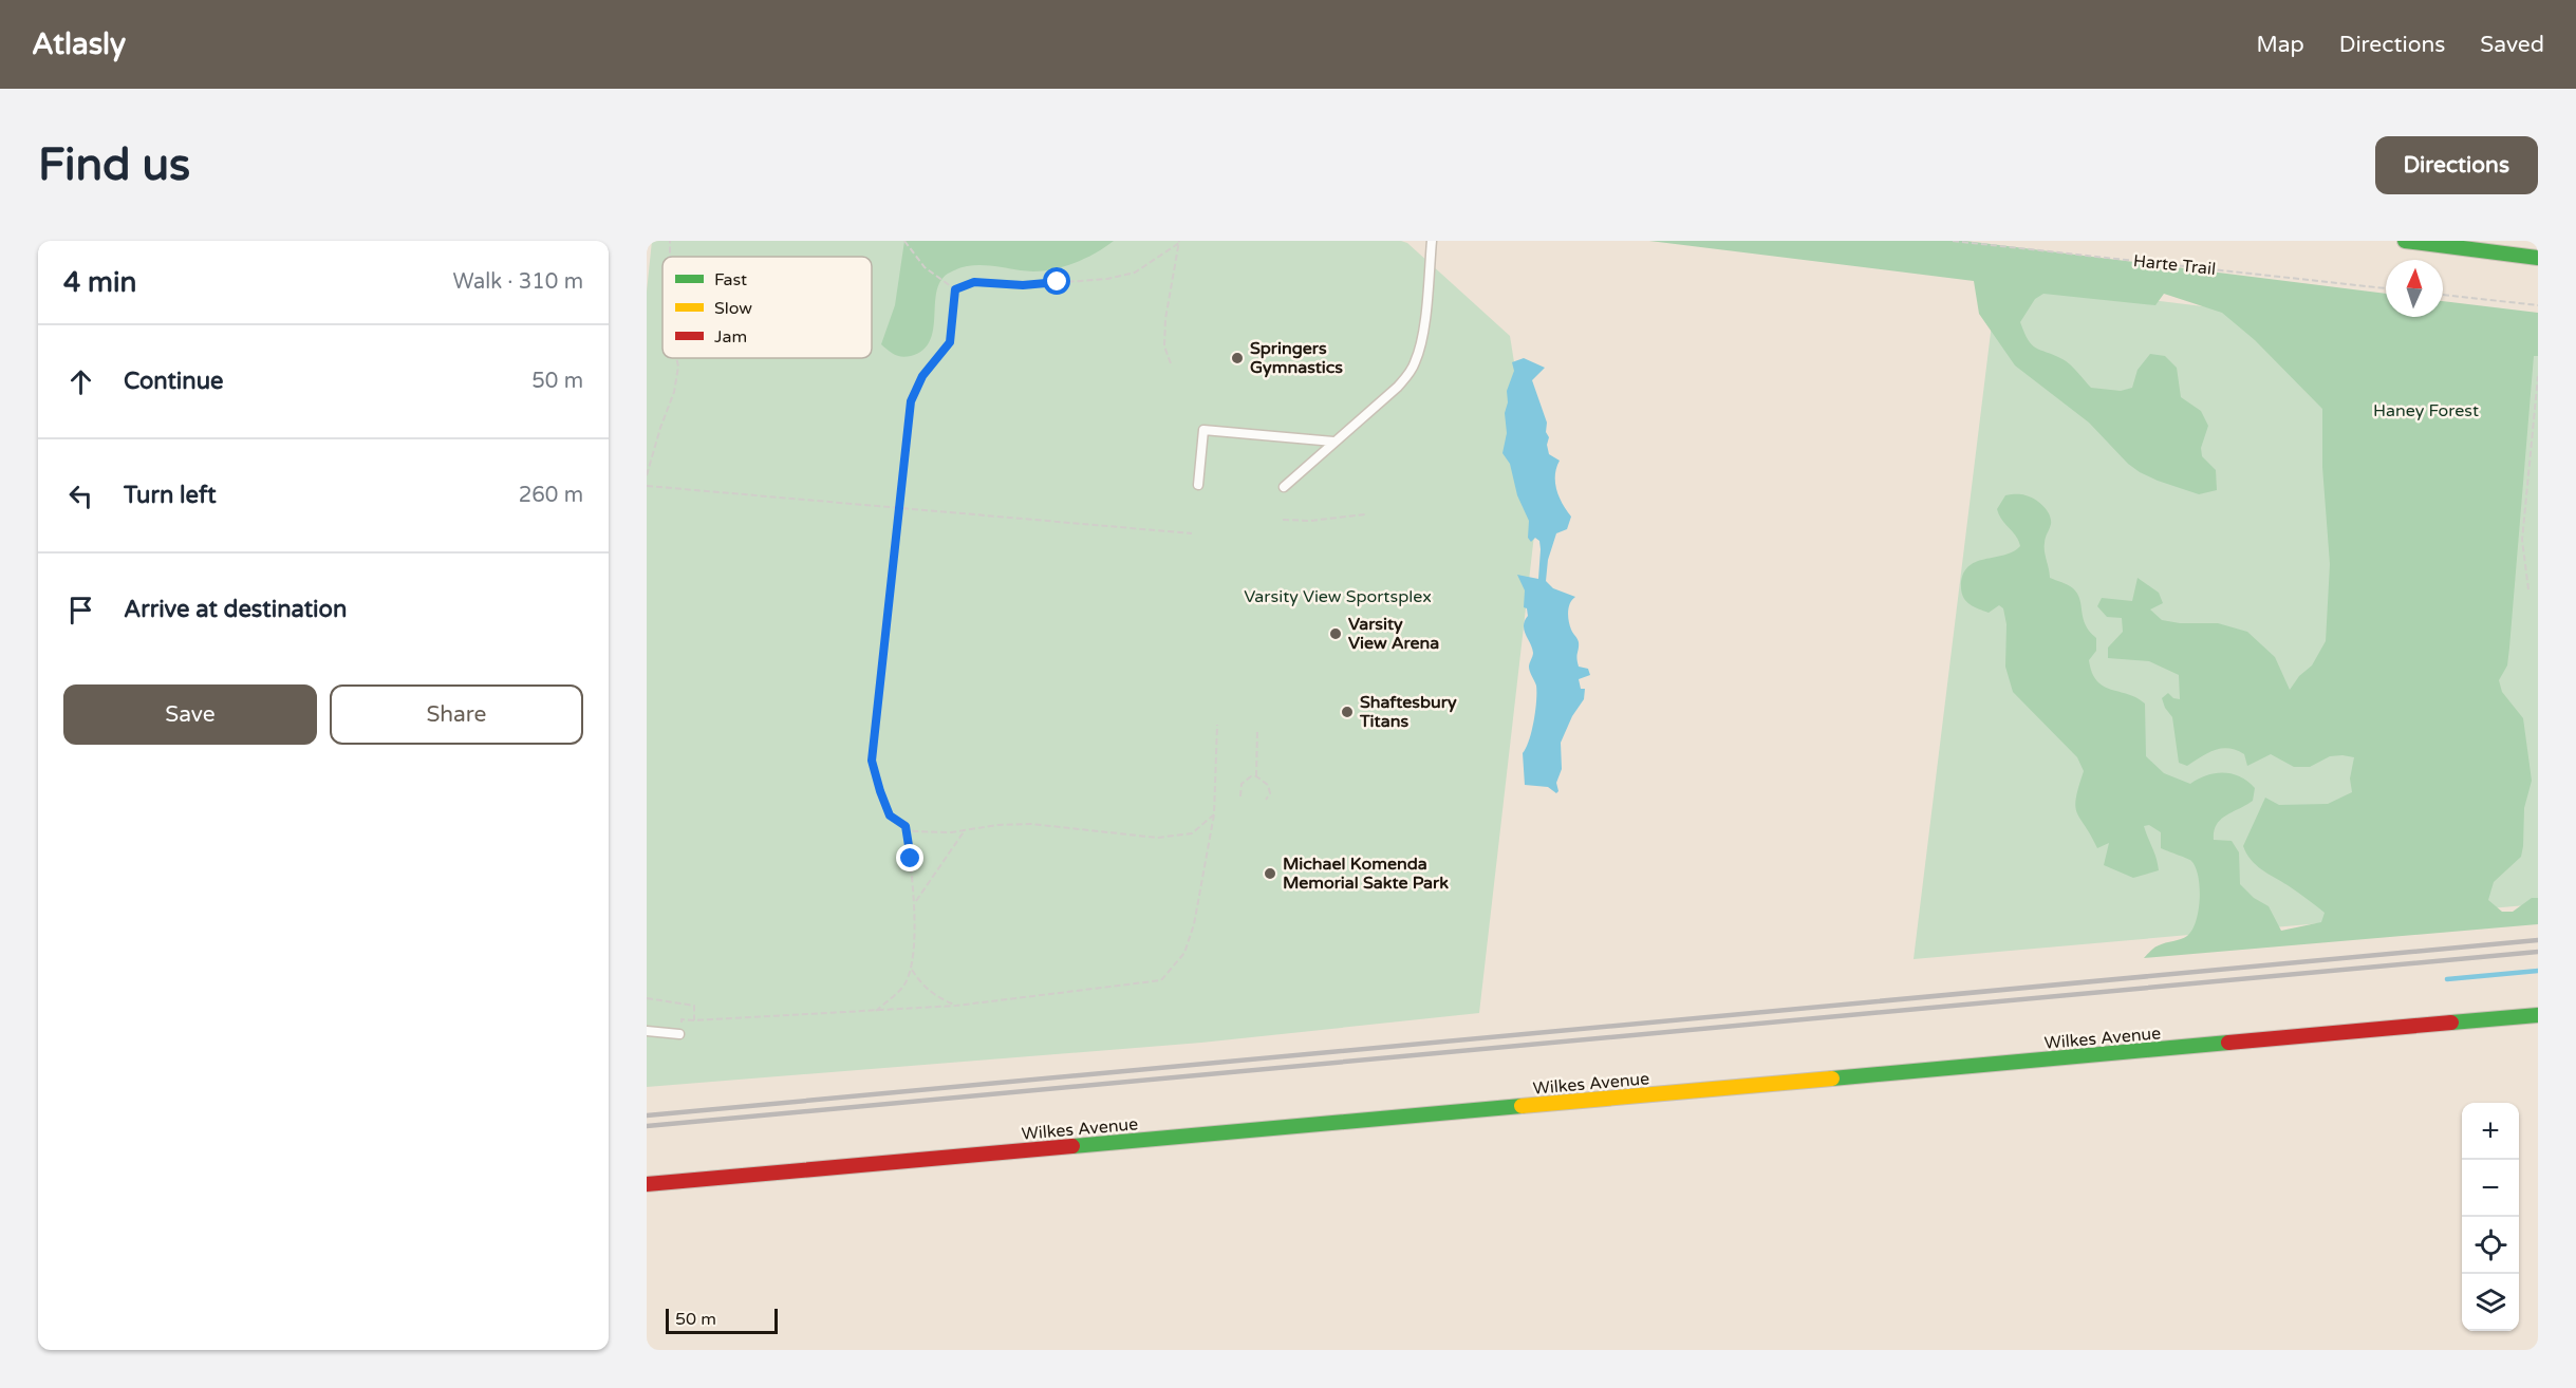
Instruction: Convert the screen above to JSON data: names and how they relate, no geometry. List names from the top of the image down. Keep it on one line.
{"streets":{"main road":["Wilkes Avenue"],"path":["Harte Trail"]},"parks":["Haney Forest","Varsity View Sportsplex"],"places":["Springers Gymnastics","Varsity View Arena","Shaftesbury Titans","Michael Komenda Memorial Sakte Park"],"legend":["Fast","Slow","Jam"],"scale_bar":"50 m","north":"top","page":{"header":"Atlasly","nav":["Map","Directions","Saved"],"buttons":["Directions",["Save","Share"]],"title":"Find us","heading":["4 min","Walk · 310 m"],"list":[["Continue","50 m"],["Turn left","260 m"],"Arrive at destination"],"map_buttons":["+","−"],"scale":"50 m"}}
